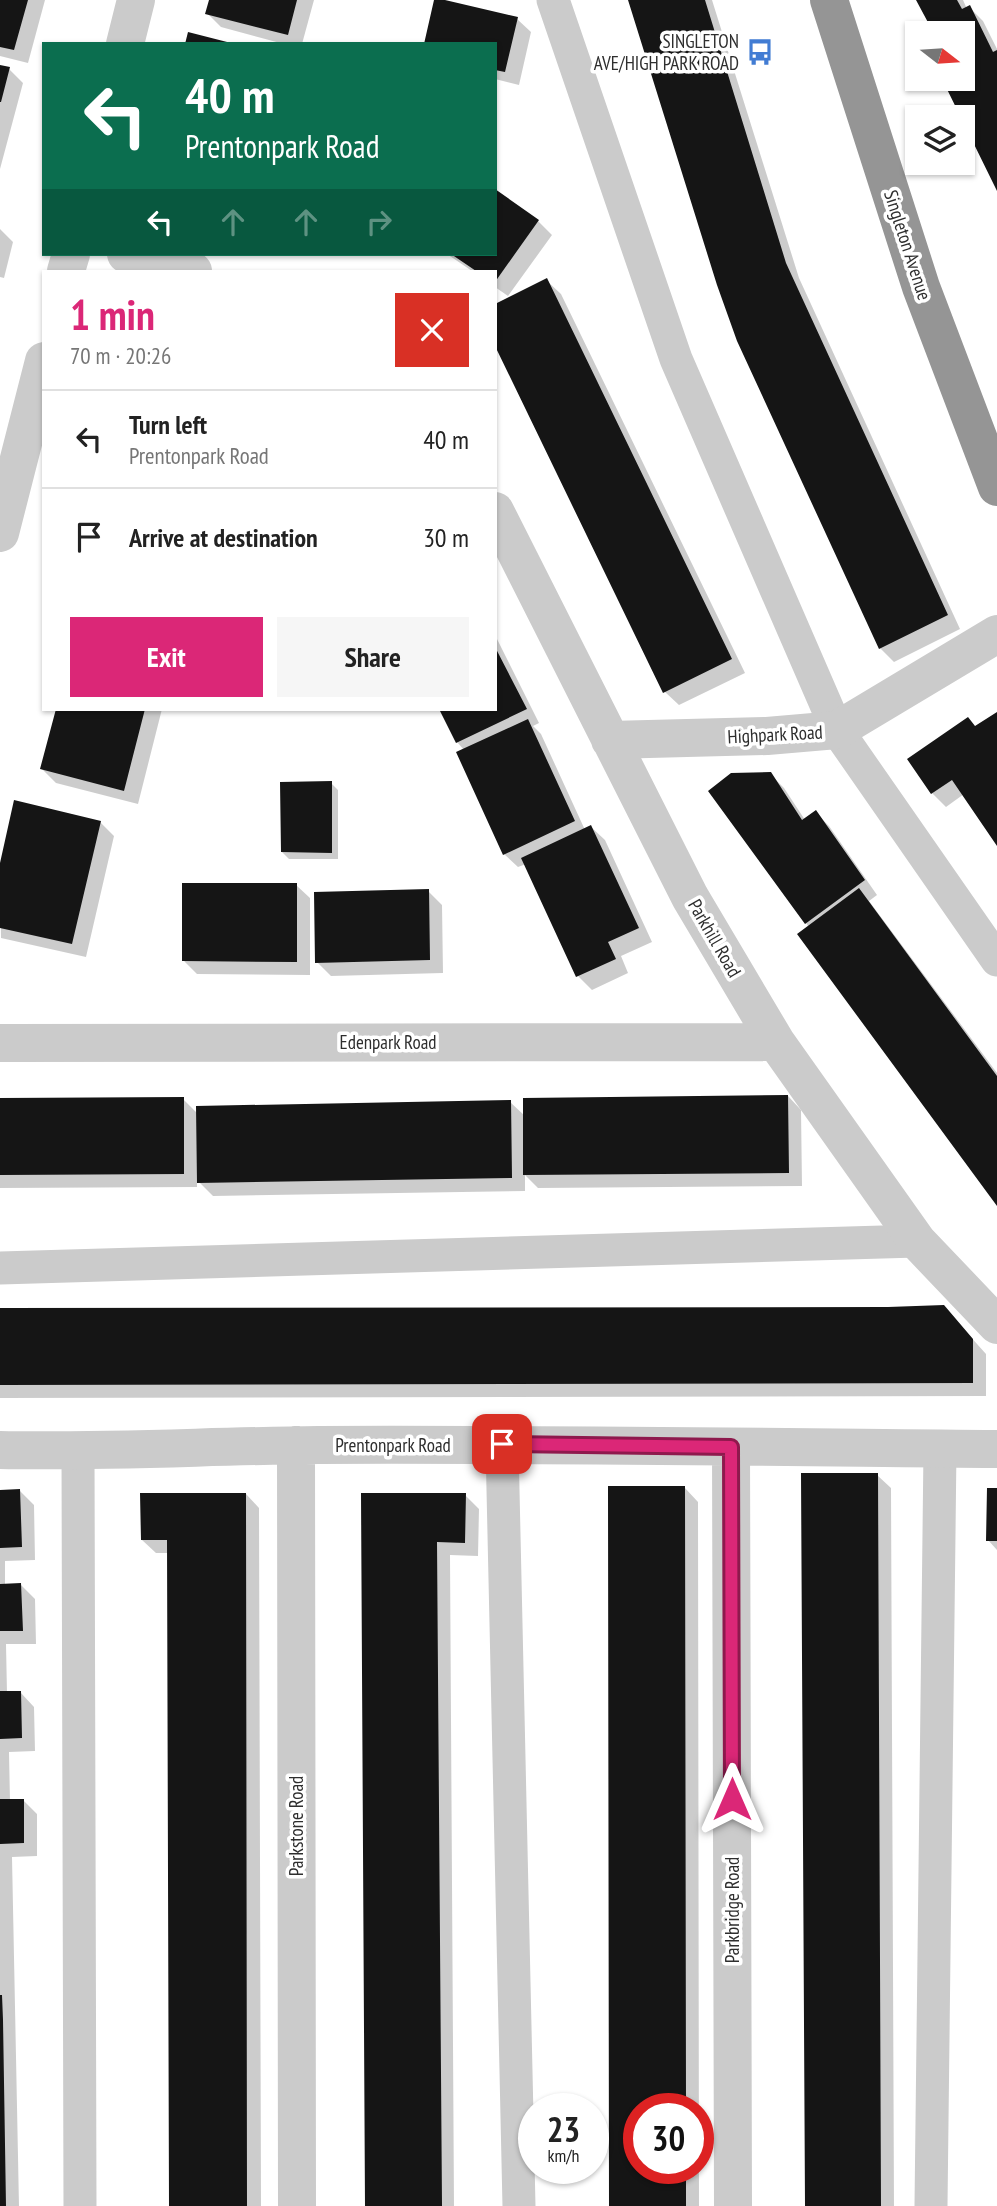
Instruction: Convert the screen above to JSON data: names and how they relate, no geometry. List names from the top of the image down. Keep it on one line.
{"streets":{"highway":["Singleton Avenue"],"street":["Highpark Road","Parkhill Road","Edenpark Road","Prentonpark Road","Parkstone Road","Parkbridge Road"]},"crossings":[["Highpark Road","Parkhill Road"],["Parkhill Road","Edenpark Road"],["Prentonpark Road","Parkstone Road"],["Prentonpark Road","Parkbridge Road"]],"places":{"bus stop":["SINGLETON AVE/HIGH PARK ROAD"]},"north":"right","page":{"turn":["40 m","Prentonpark Road"],"heading":["1 min","70 m · 20:26"],"list":[{"name":"Turn left","note":"Prentonpark Road","value":"40 m"},{"name":"Arrive at destination","value":"30 m"}],"buttons":["Exit","Share"],"speed":"23 km/h","limit":"30"}}
